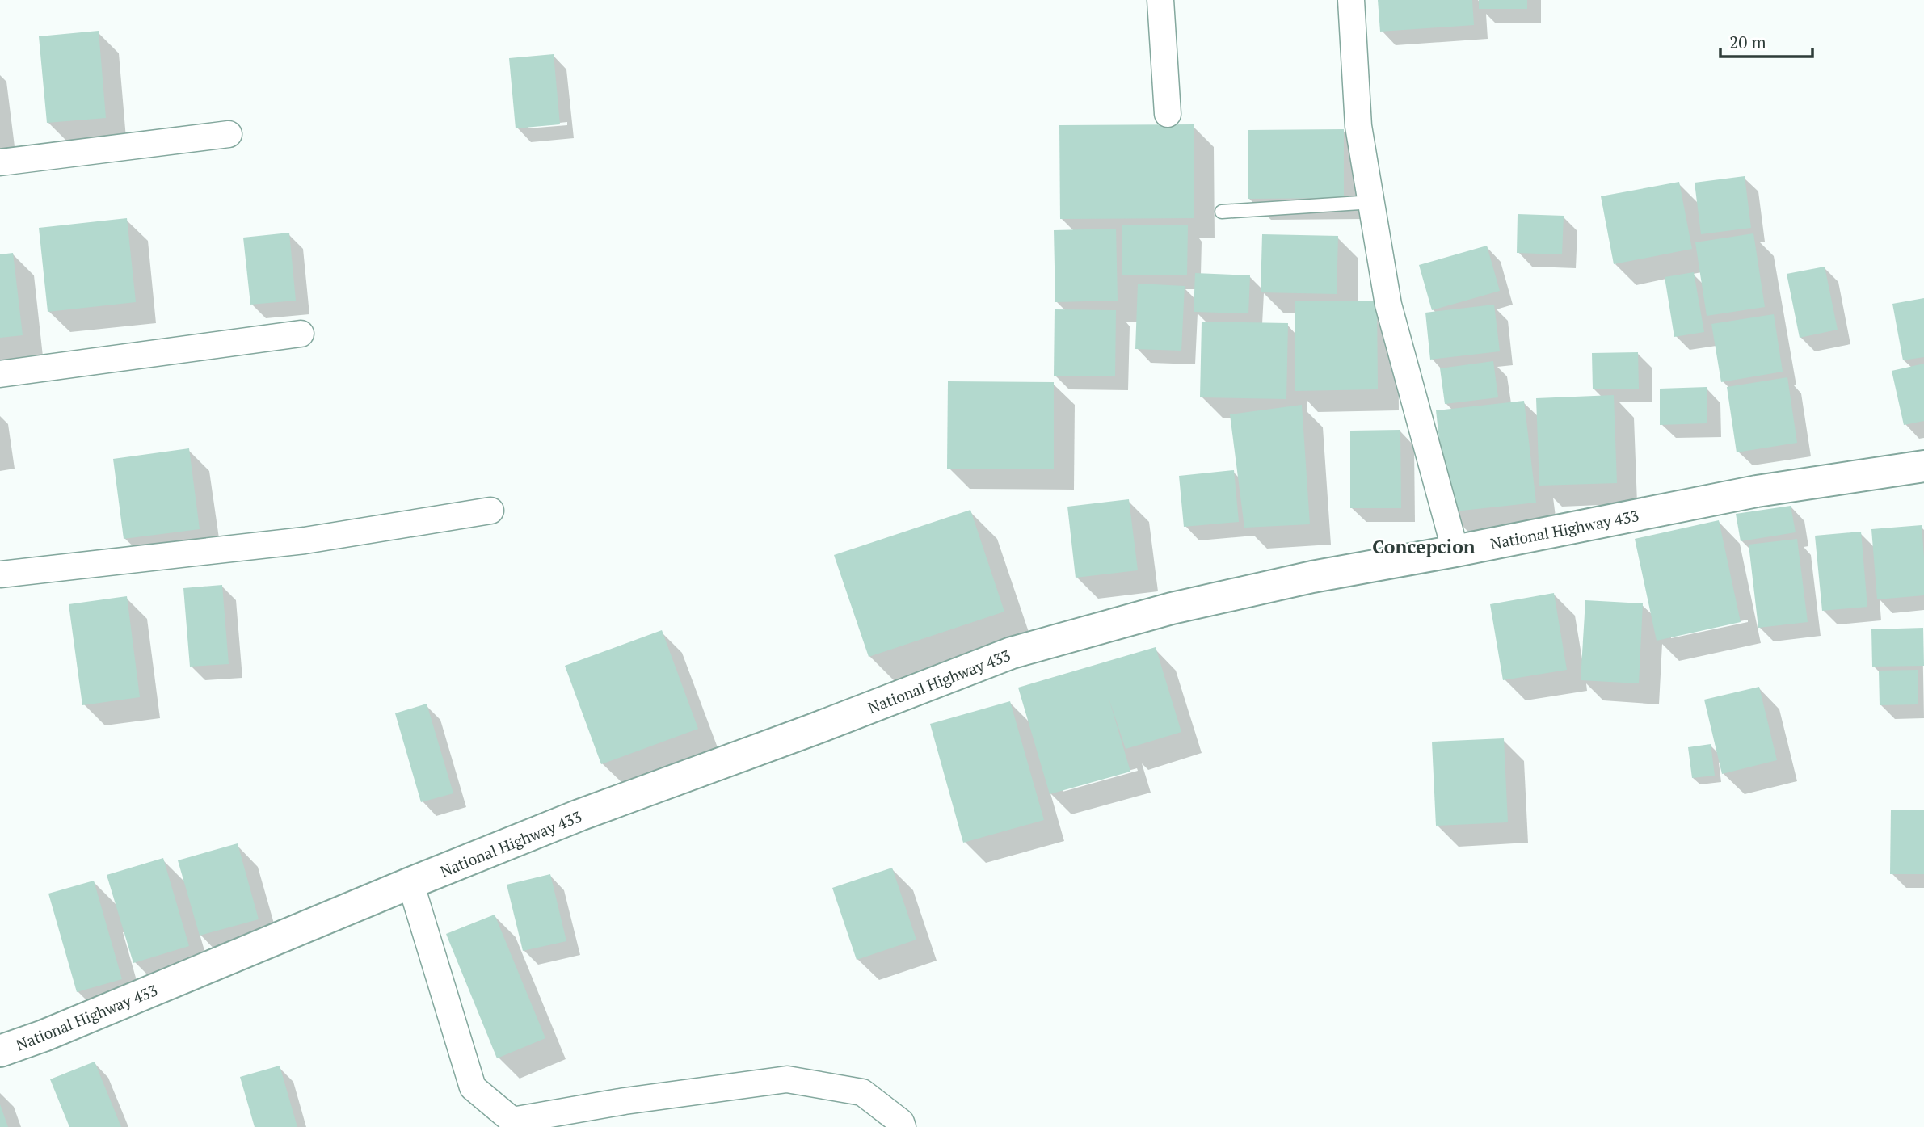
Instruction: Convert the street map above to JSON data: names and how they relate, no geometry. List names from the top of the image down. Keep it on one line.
{"streets":{"main road":["National Highway 433"]},"districts":["Concepcion"],"scale_bar":"20 m"}
